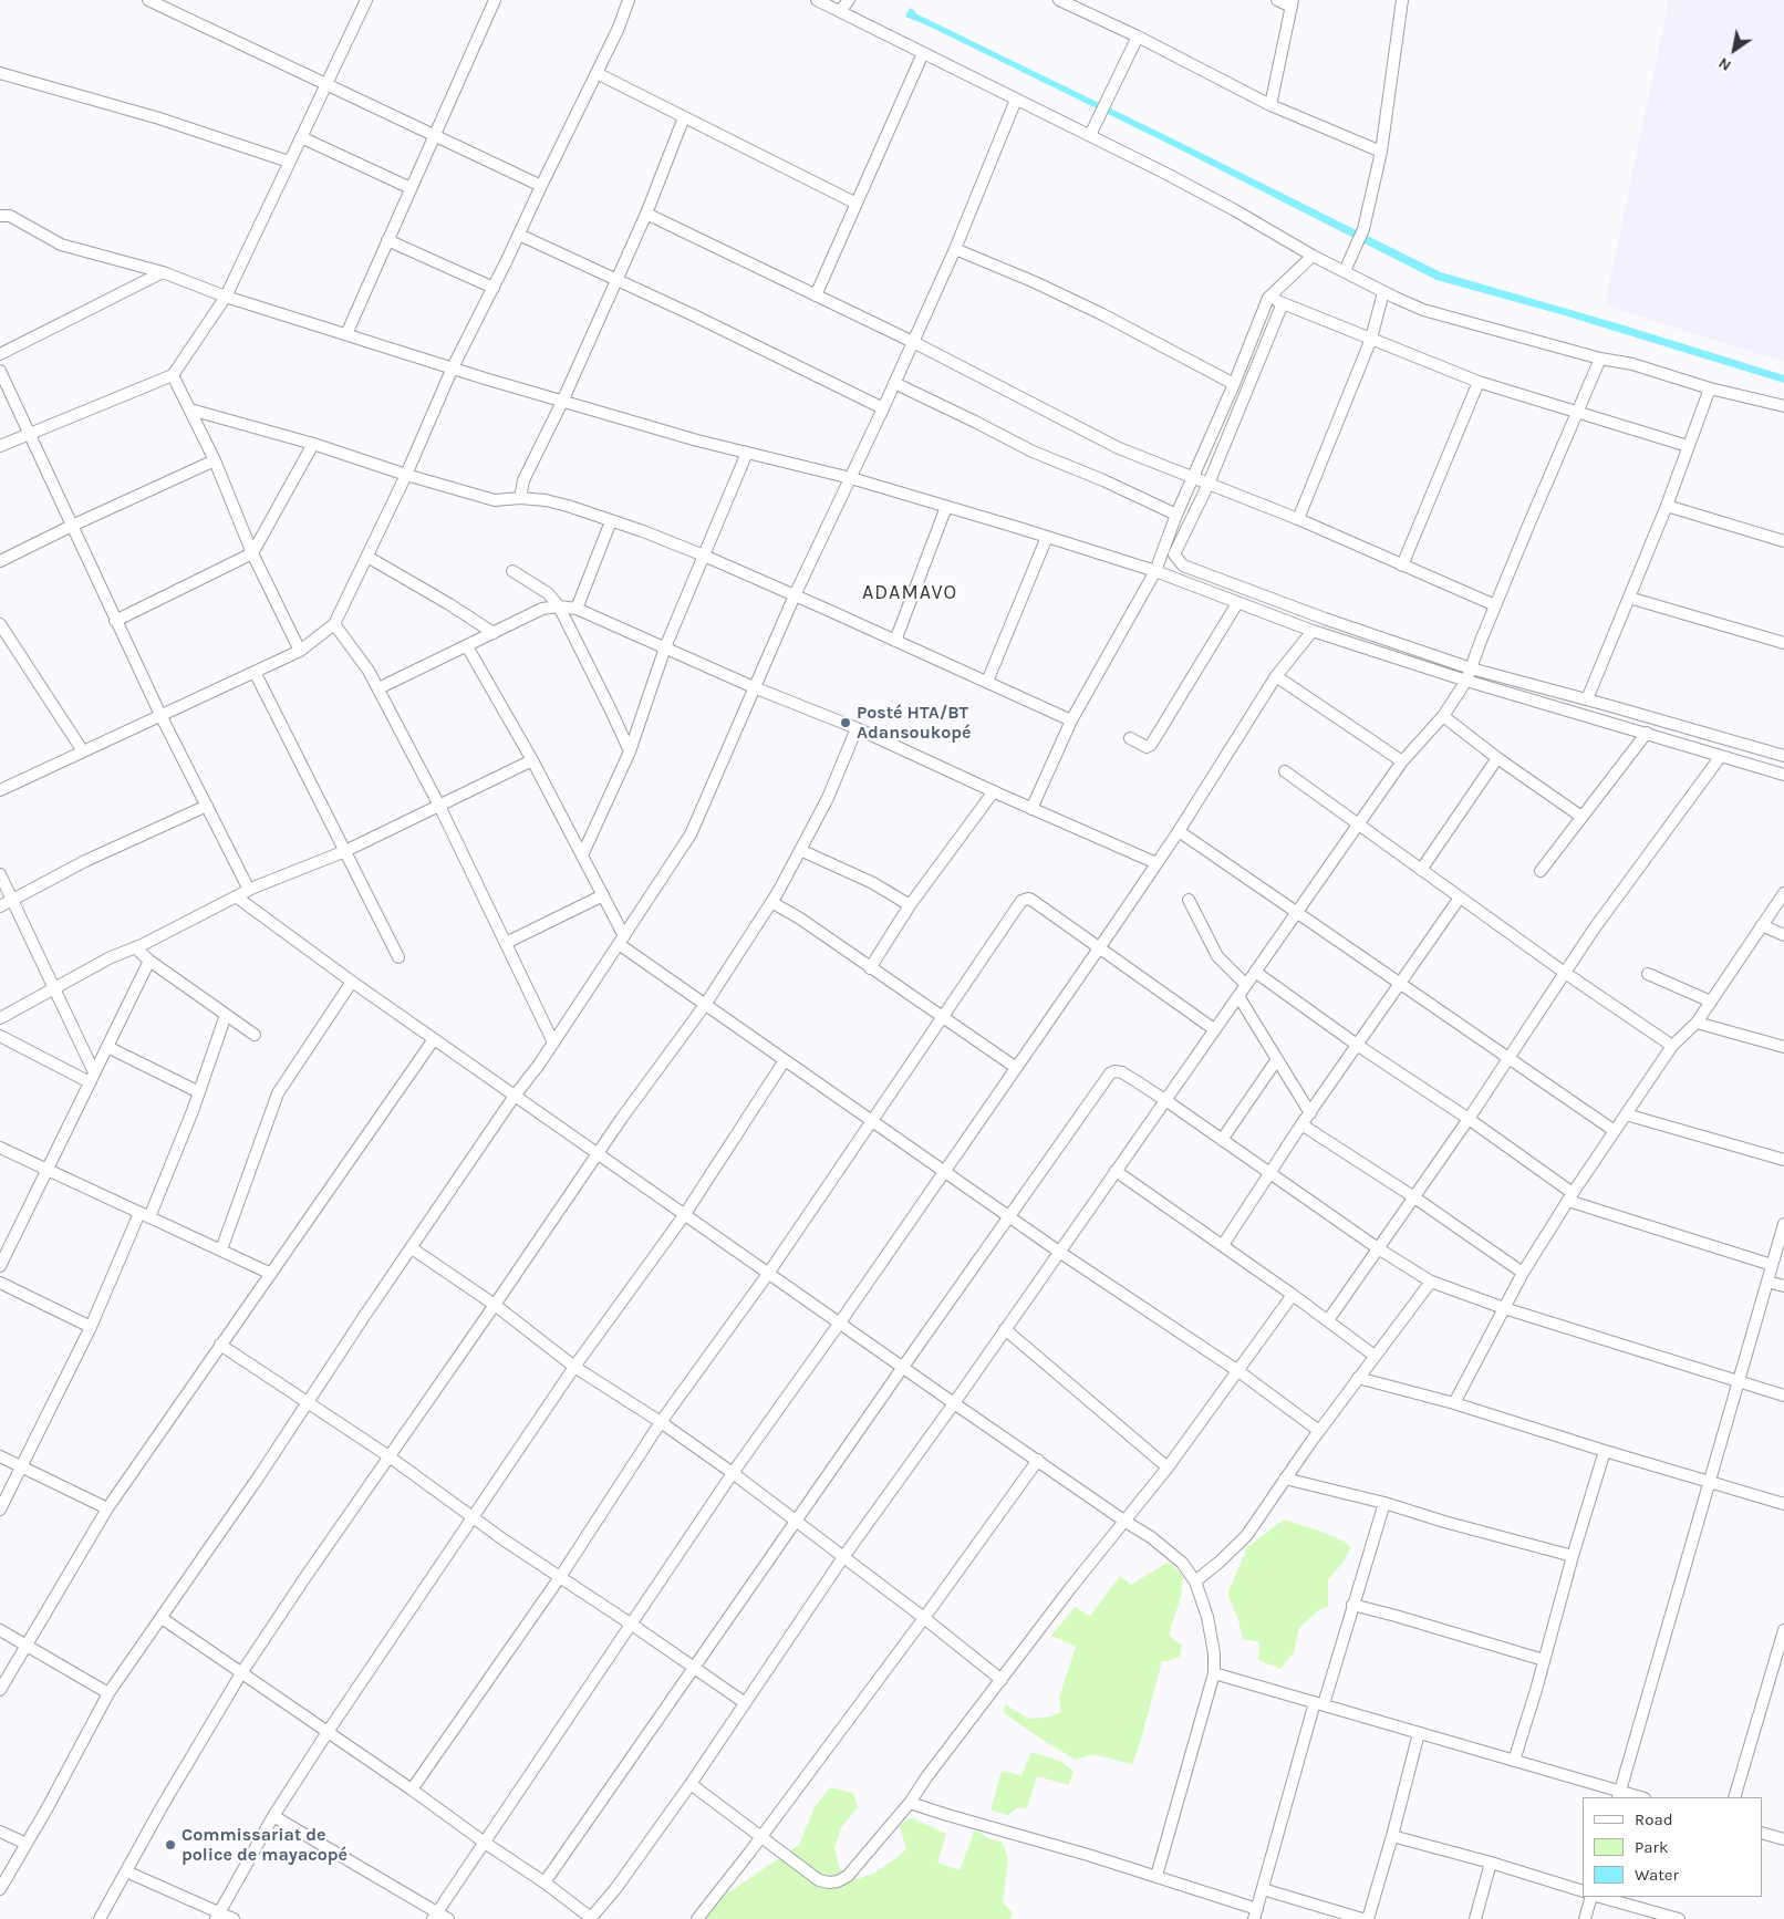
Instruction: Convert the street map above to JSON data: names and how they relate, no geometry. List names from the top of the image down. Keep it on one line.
{"districts":["ADAMAVO"],"places":["Posté HTA/BT Adansoukopé","Commissariat de police de mayacopé"],"legend":["Road","Park","Water"],"north":"bottom left"}
